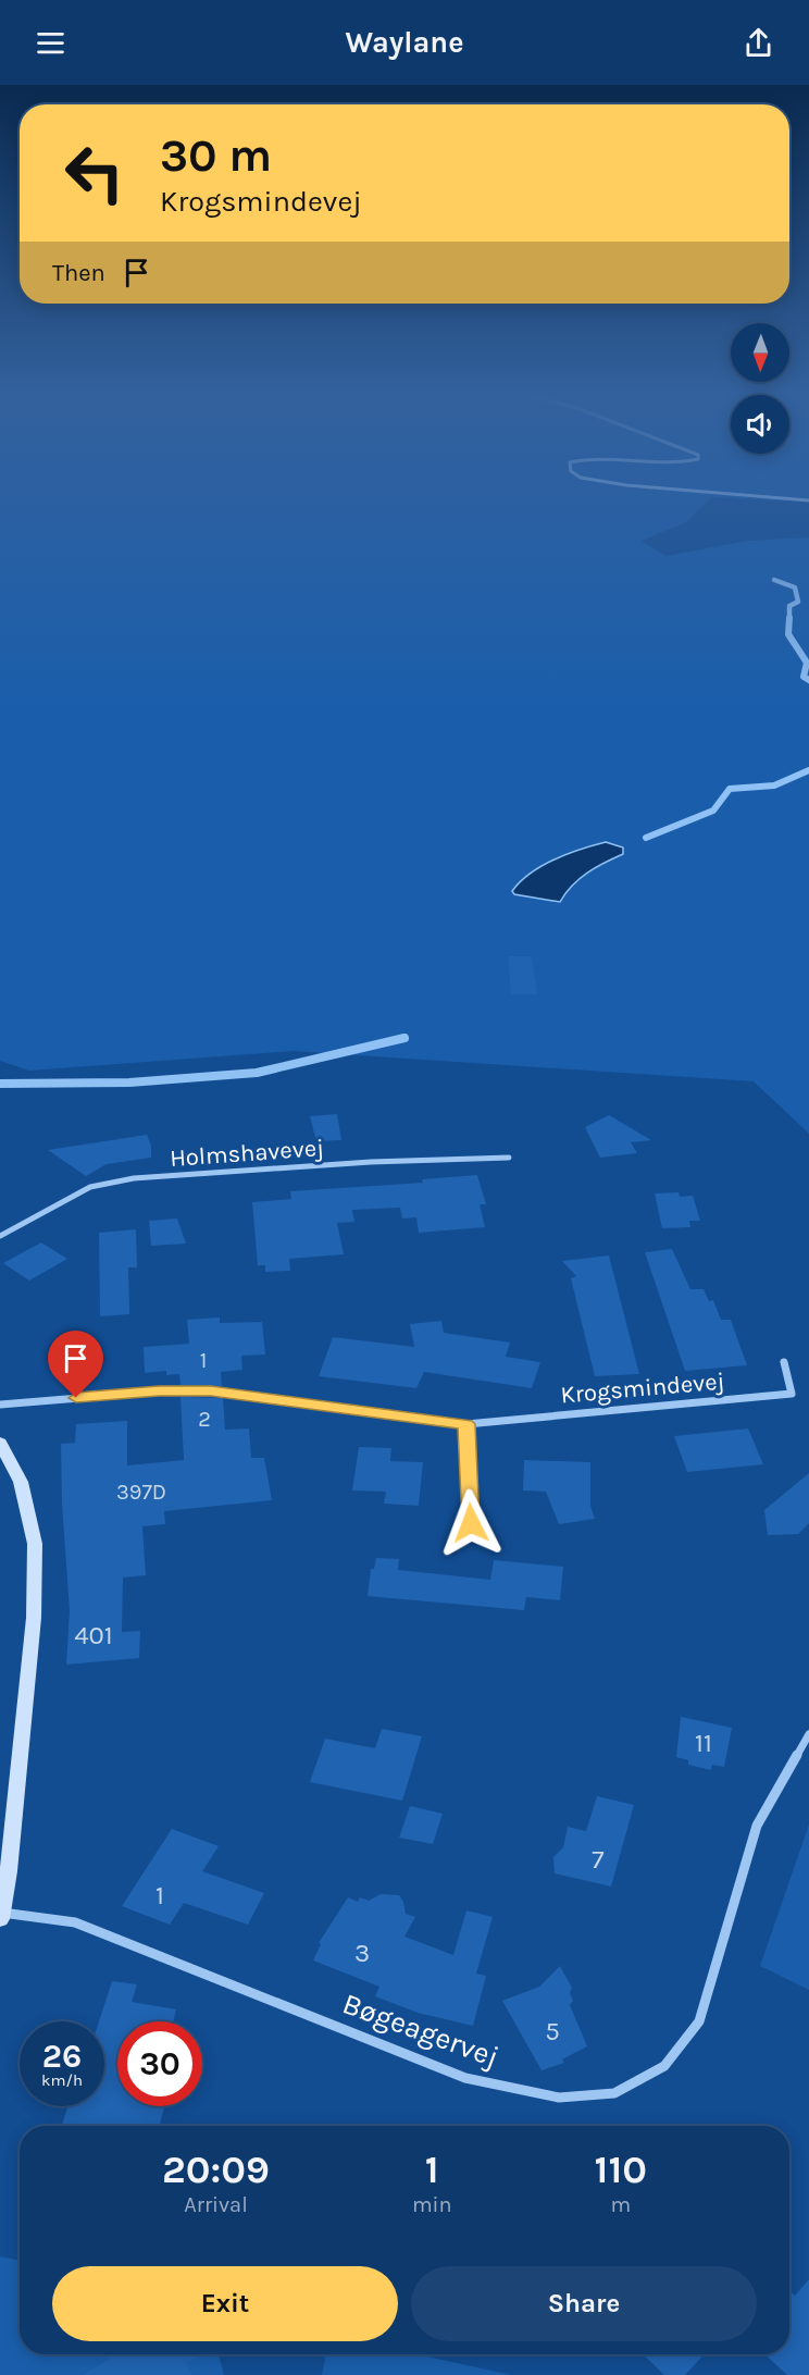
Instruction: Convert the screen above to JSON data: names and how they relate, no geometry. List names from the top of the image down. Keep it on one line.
{"streets":{"street":["Holmshavevej","Krogsmindevej","Bøgeagervej"]},"house_numbers":["1","2","397D","401","11","7","1","3","5"],"north":"bottom","page":{"header":"Waylane","turn":["30 m","Krogsmindevej"],"then":"Then","speed":"26 km/h","limit":"30","eta":["20:09","Arrival","1","min","110","m"],"buttons":["Exit","Share"]}}
